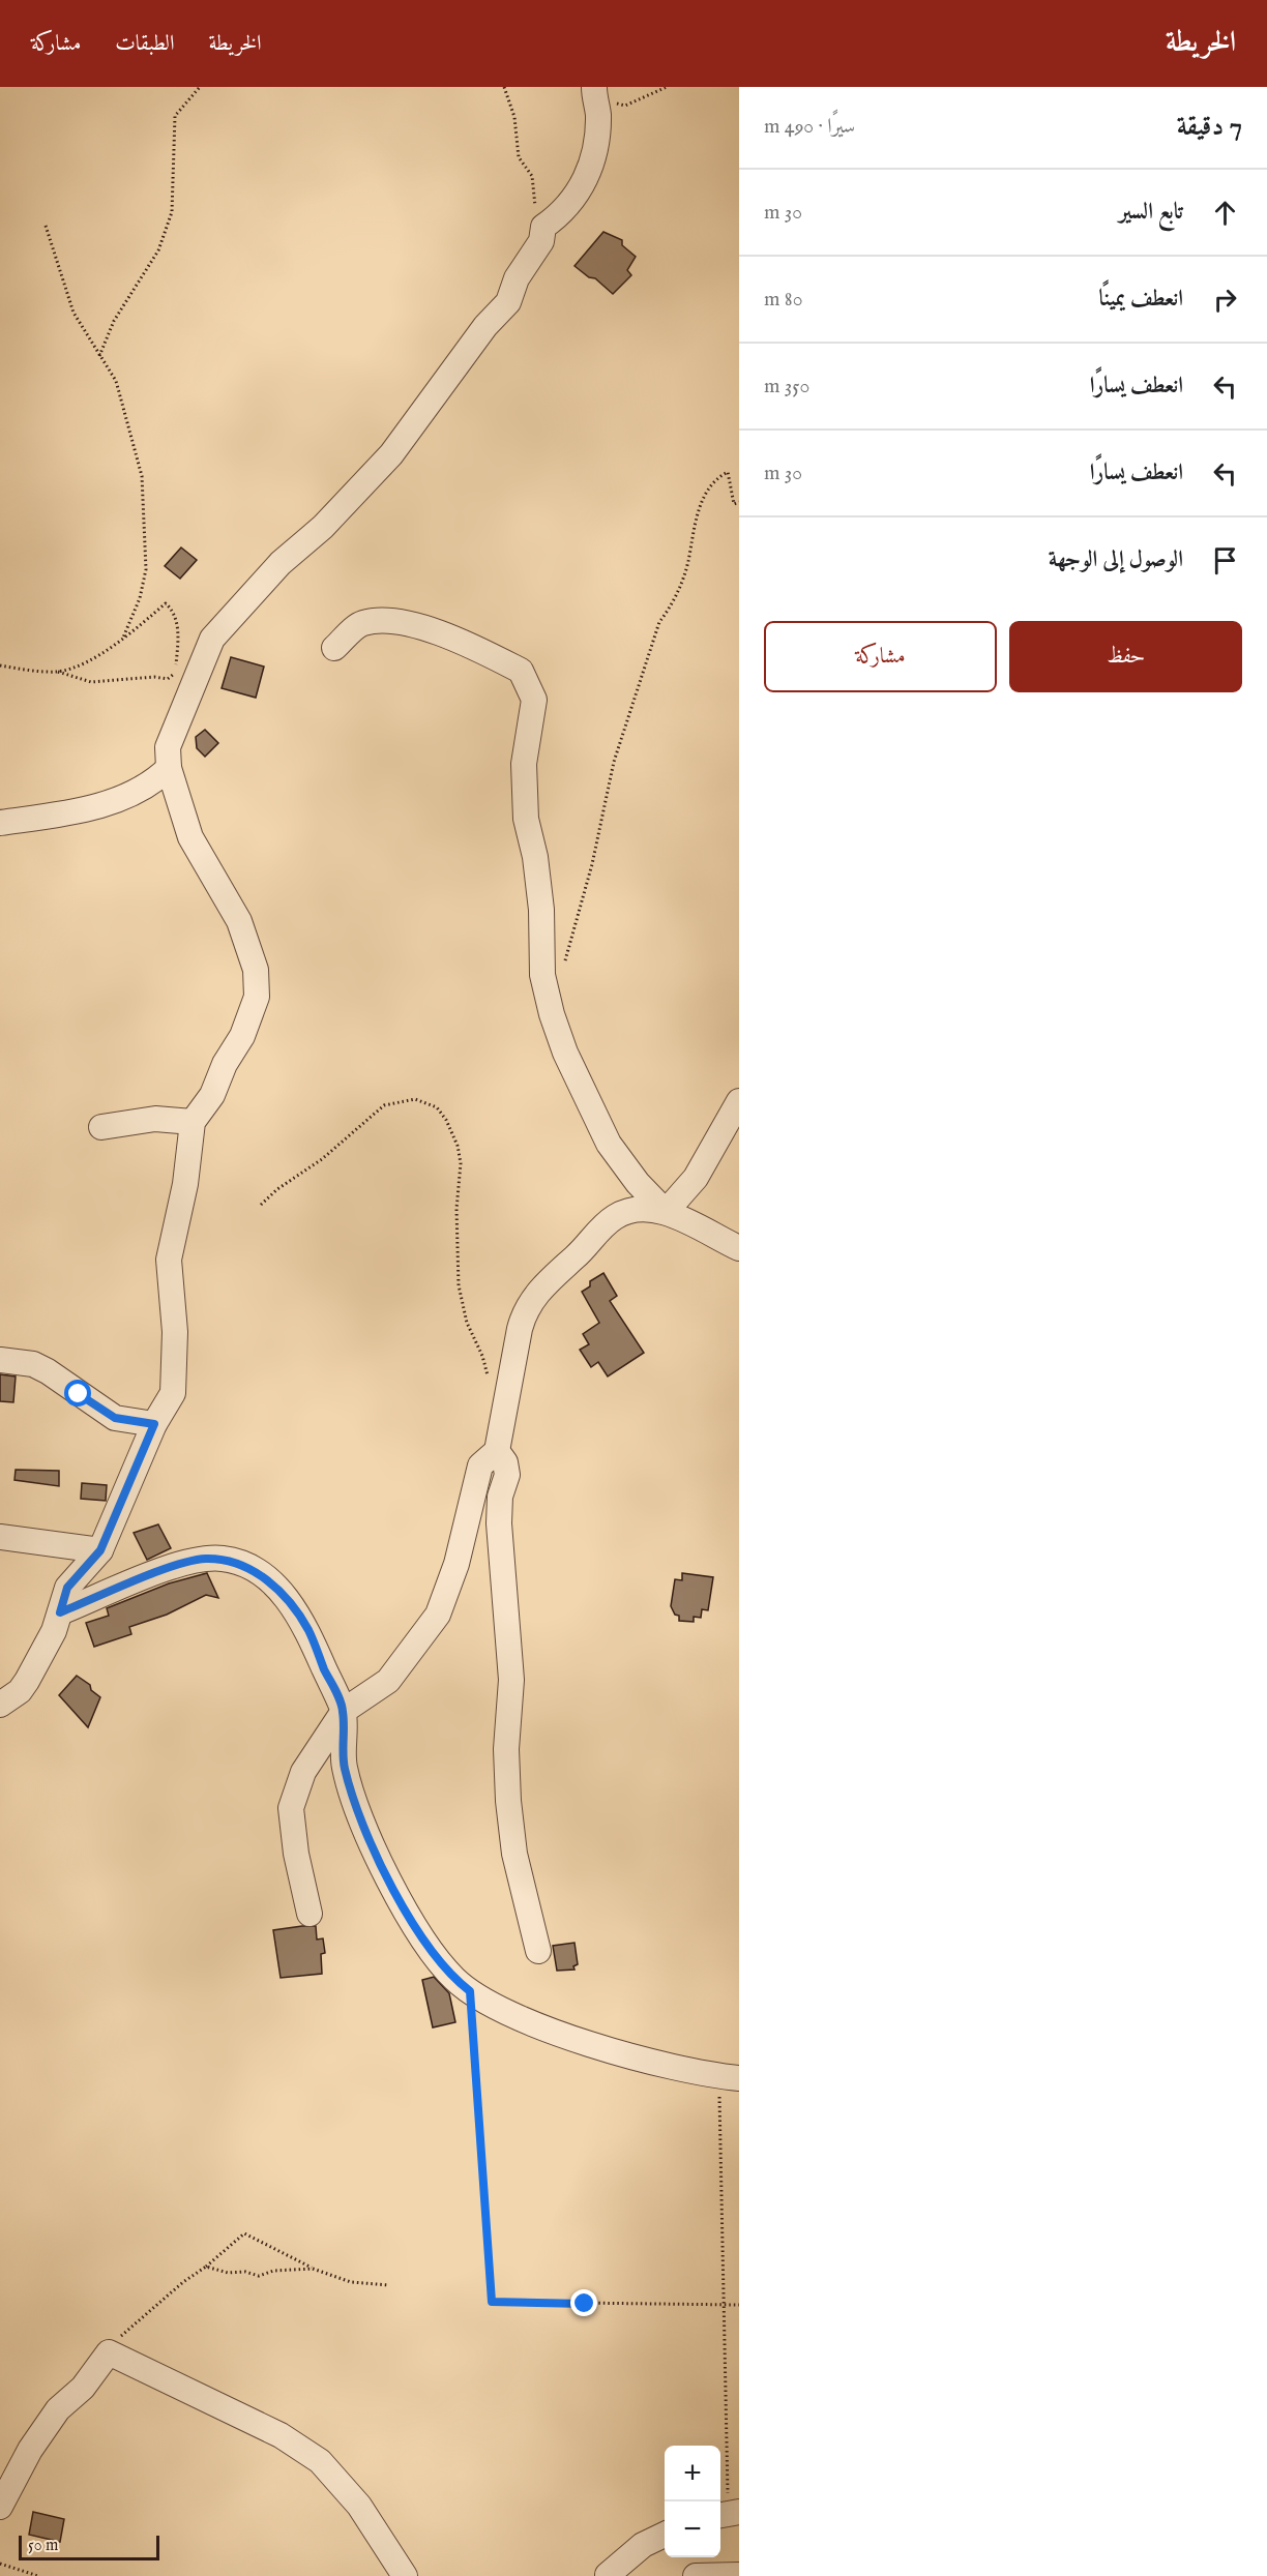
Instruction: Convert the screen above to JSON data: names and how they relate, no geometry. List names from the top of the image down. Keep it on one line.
{"scale_bar":"50 m","page":{"header":"الخريطة","nav":["الخريطة","الطبقات","مشاركة"],"heading":["7 دقيقة","سيرًا · 490 m"],"list":[["تابع السير","30 m"],["انعطف يمينًا","80 m"],["انعطف يسارًا","350 m"],["انعطف يسارًا","30 m"],"الوصول إلى الوجهة"],"buttons":["حفظ","مشاركة"],"map_buttons":["+","−"],"scale":"50 m"}}
